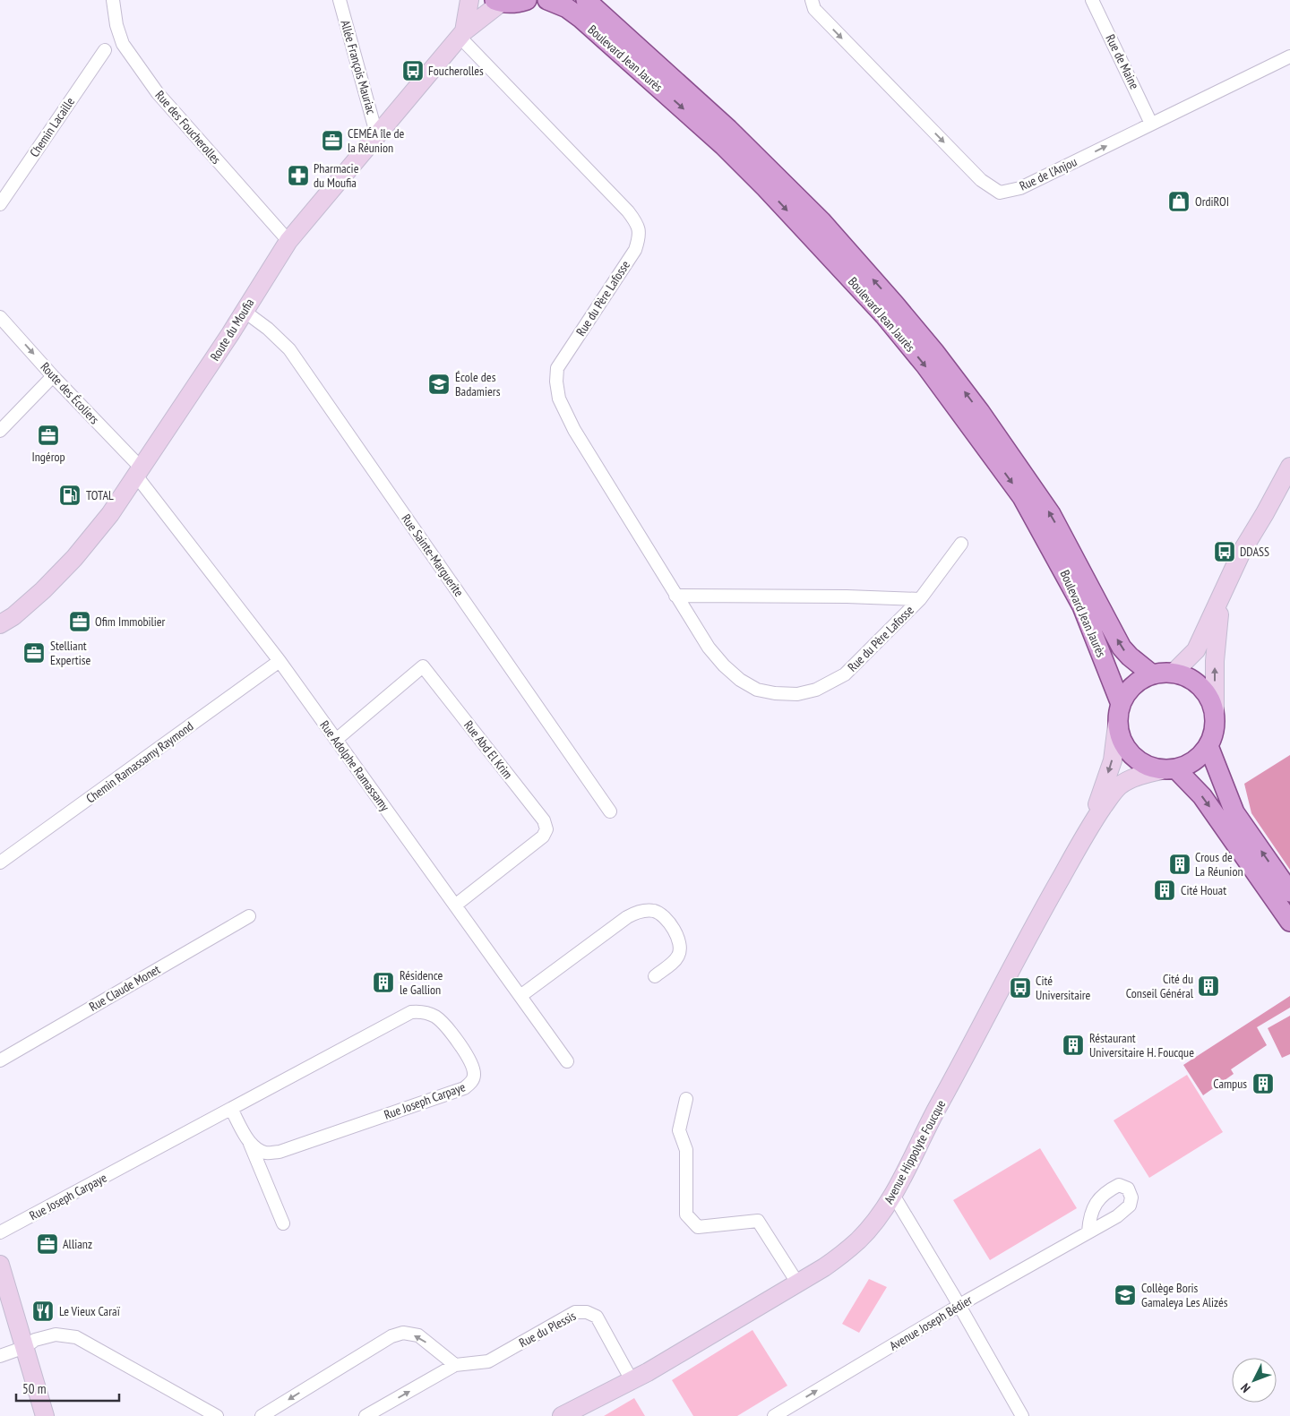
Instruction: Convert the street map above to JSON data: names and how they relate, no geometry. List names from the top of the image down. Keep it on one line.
{"streets":{"main road":["Boulevard Jean Jaurès"],"street":["Rue de Maine","Allée François Mauriac","Chemin Lacaille","Rue des Foucherolles","Rue de l'Anjou","Rue du Père Lafosse","Route du Moufia","Route des Écoliers","Rue Sainte-Marguerite","Rue Abd El Krim","Chemin Ramassamy Raymond","Rue Adolphe Ramassamy","Rue Claude Monet","Rue Joseph Carpaye","Avenue Hippolyte Foucque","Avenue Joseph Bédier","Rue du Plessis"]},"crossings":[["Boulevard Jean Jaurès","Avenue Hippolyte Foucque"],["Rue de Maine","Rue de l'Anjou"],["Allée François Mauriac","Route du Moufia"],["Rue des Foucherolles","Route du Moufia"],["Rue du Père Lafosse","Route du Moufia"],["Route du Moufia","Route des Écoliers"],["Route du Moufia","Rue Sainte-Marguerite"],["Route du Moufia","Rue Adolphe Ramassamy"],["Route des Écoliers","Rue Adolphe Ramassamy"],["Rue Abd El Krim","Rue Adolphe Ramassamy"],["Chemin Ramassamy Raymond","Rue Adolphe Ramassamy"],["Avenue Hippolyte Foucque","Rue du Plessis"]],"one_way":["Rue de l'Anjou","Route des Écoliers","Avenue Joseph Bédier"],"places":{"bus stop":["Foucherolles","DDASS","Cité Universitaire"],"office":["CEMÉA île de la Réunion","Ingérop","Ofim Immobilier","Stelliant Expertise","Allianz"],"pharmacy":["Pharmacie du Moufia"],"shop":["OrdiROI"],"school or university":["École des Badamiers","Collège Boris Gamaleya Les Alizés"],"fuel station":["TOTAL"],"building":["Crous de La Réunion","Cité Houat","Résidence le Gallion","Cité du Conseil Général","Réstaurant Universitaire H. Foucque","Campus"],"restaurant":["Le Vieux Caraï"]},"scale_bar":"50 m","north":"bottom left"}
